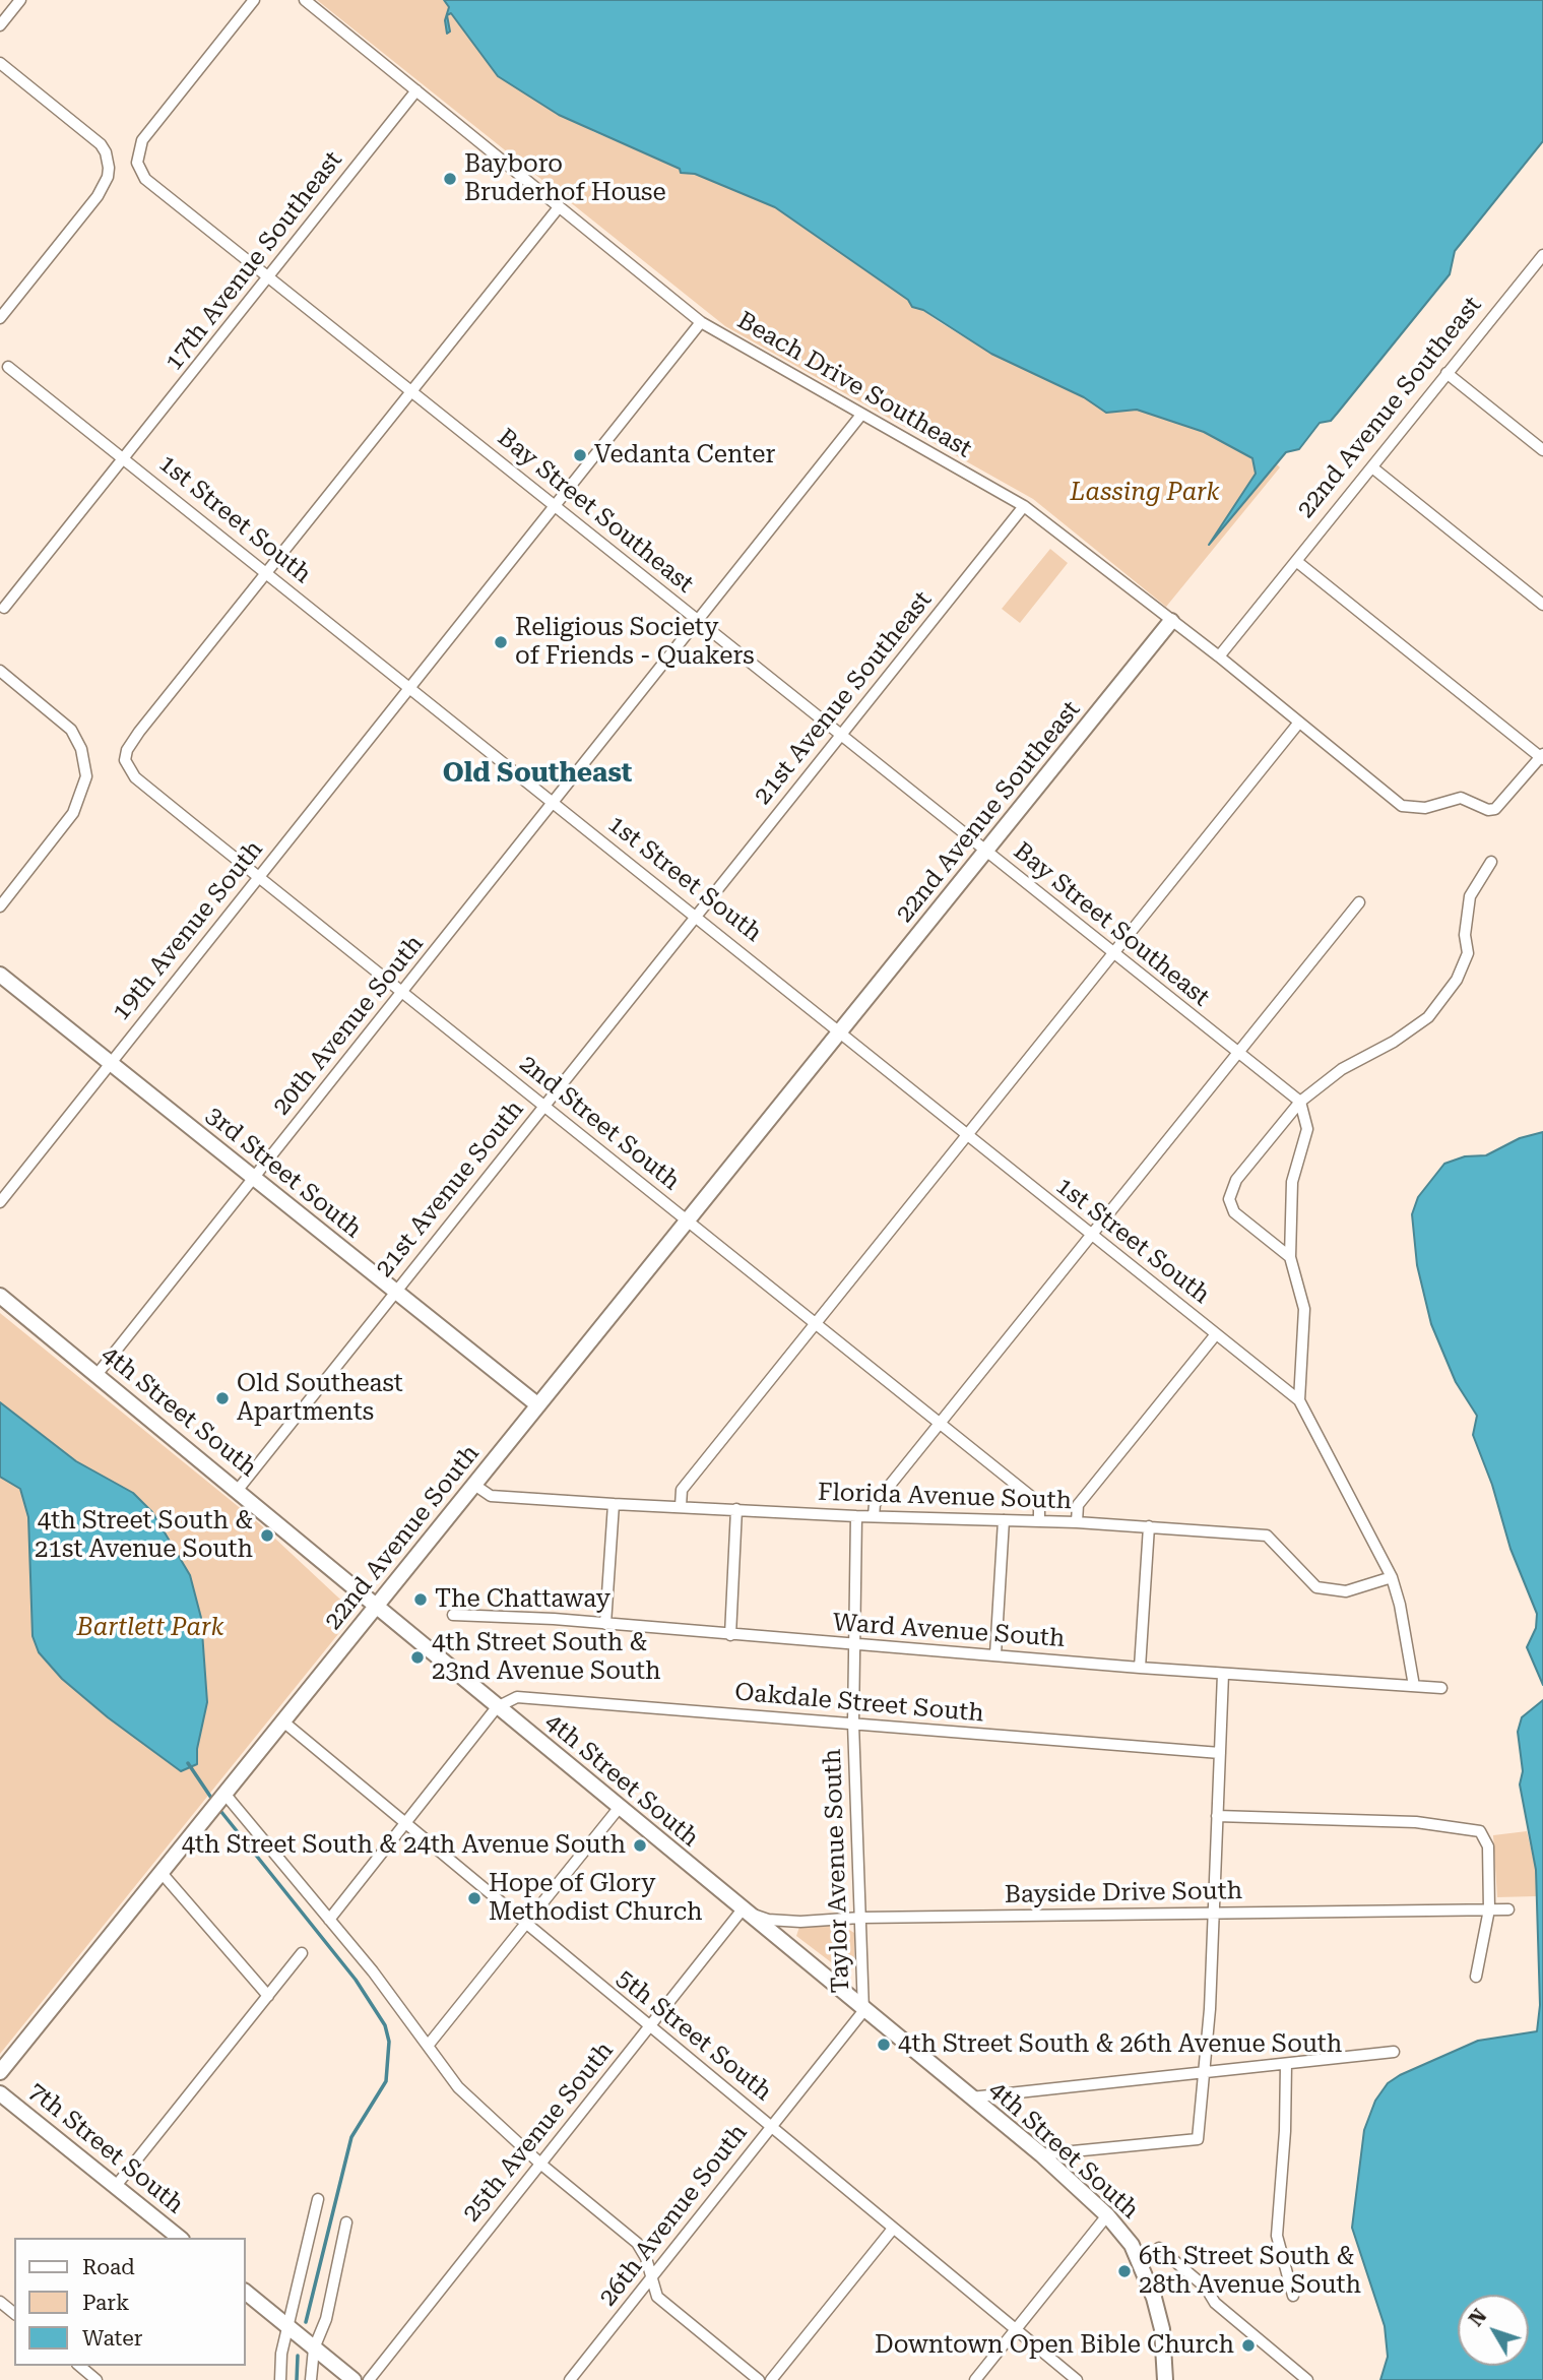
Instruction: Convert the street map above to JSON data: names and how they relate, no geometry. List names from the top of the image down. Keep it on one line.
{"streets":{"street":["17th Avenue Southeast","Beach Drive Southeast","22nd Avenue Southeast","Bay Street Southeast","1st Street South","21st Avenue Southeast","19th Avenue South","20th Avenue South","2nd Street South","3rd Street South","21st Avenue South","4th Street South","Florida Avenue South","22nd Avenue South","Ward Avenue South","Oakdale Street South","Taylor Avenue South","Bayside Drive South","5th Street South","25th Avenue South","7th Street South","26th Avenue South"]},"crossings":[["17th Avenue Southeast","Beach Drive Southeast"],["17th Avenue Southeast","Bay Street Southeast"],["17th Avenue Southeast","1st Street South"],["Beach Drive Southeast","22nd Avenue Southeast"],["Beach Drive Southeast","21st Avenue Southeast"],["Beach Drive Southeast","19th Avenue South"],["Beach Drive Southeast","20th Avenue South"],["22nd Avenue Southeast","Bay Street Southeast"],["22nd Avenue Southeast","1st Street South"],["22nd Avenue Southeast","22nd Avenue South"],["Bay Street Southeast","21st Avenue Southeast"],["Bay Street Southeast","19th Avenue South"],["Bay Street Southeast","20th Avenue South"],["1st Street South","21st Avenue Southeast"],["1st Street South","19th Avenue South"],["1st Street South","20th Avenue South"],["1st Street South","2nd Street South"],["1st Street South","21st Avenue South"],["1st Street South","22nd Avenue South"],["21st Avenue Southeast","21st Avenue South"],["19th Avenue South","2nd Street South"],["19th Avenue South","3rd Street South"],["20th Avenue South","2nd Street South"],["20th Avenue South","3rd Street South"],["20th Avenue South","4th Street South"],["2nd Street South","21st Avenue South"],["2nd Street South","Florida Avenue South"],["2nd Street South","22nd Avenue South"],["3rd Street South","21st Avenue South"],["3rd Street South","22nd Avenue South"],["21st Avenue South","4th Street South"],["4th Street South","22nd Avenue South"],["4th Street South","Oakdale Street South"],["4th Street South","Taylor Avenue South"],["4th Street South","Bayside Drive South"],["4th Street South","25th Avenue South"],["4th Street South","26th Avenue South"],["Florida Avenue South","22nd Avenue South"],["Florida Avenue South","Taylor Avenue South"],["22nd Avenue South","5th Street South"],["Ward Avenue South","Taylor Avenue South"],["Oakdale Street South","Taylor Avenue South"],["Taylor Avenue South","Bayside Drive South"],["Taylor Avenue South","26th Avenue South"],["Bayside Drive South","25th Avenue South"],["5th Street South","25th Avenue South"],["5th Street South","26th Avenue South"]],"districts":["Old Southeast"],"parks":["Lassing Park","Bartlett Park"],"places":["Bayboro Bruderhof House","Vedanta Center","Religious Society of Friends - Quakers","Old Southeast Apartments","4th Street South & 21st Avenue South","The Chattaway","4th Street South & 23nd Avenue South","4th Street South & 24th Avenue South","Hope of Glory Methodist Church","4th Street South & 26th Avenue South","6th Street South & 28th Avenue South","Downtown Open Bible Church"],"legend":["Road","Park","Water"],"north":"top left"}
